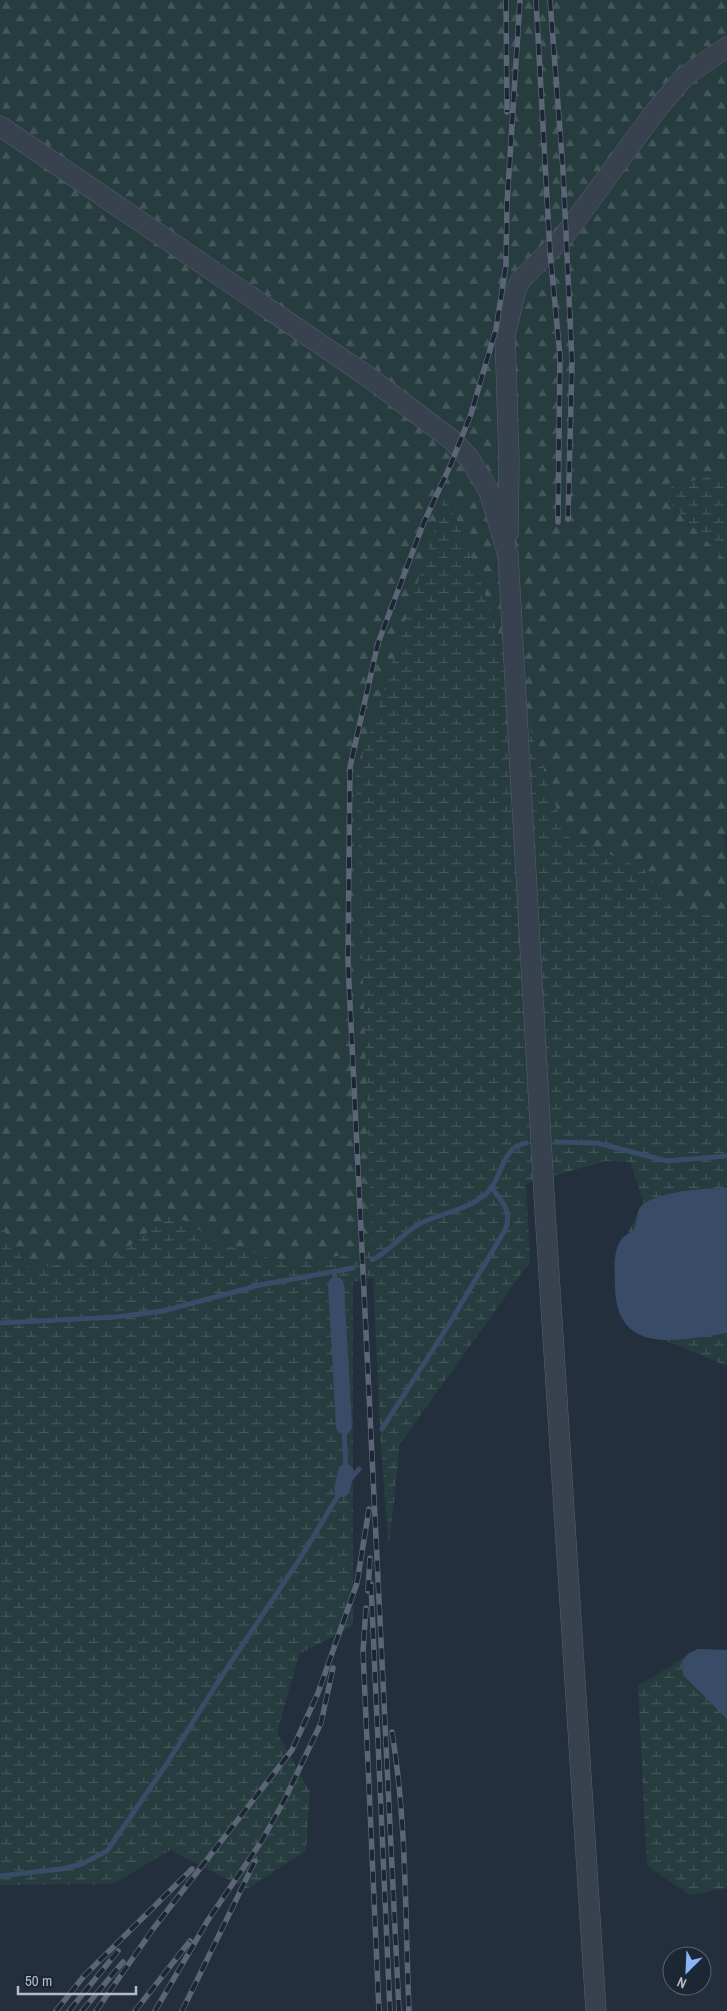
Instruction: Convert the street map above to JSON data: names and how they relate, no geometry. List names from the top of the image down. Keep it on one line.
{"scale_bar":"50 m","north":"bottom left"}
